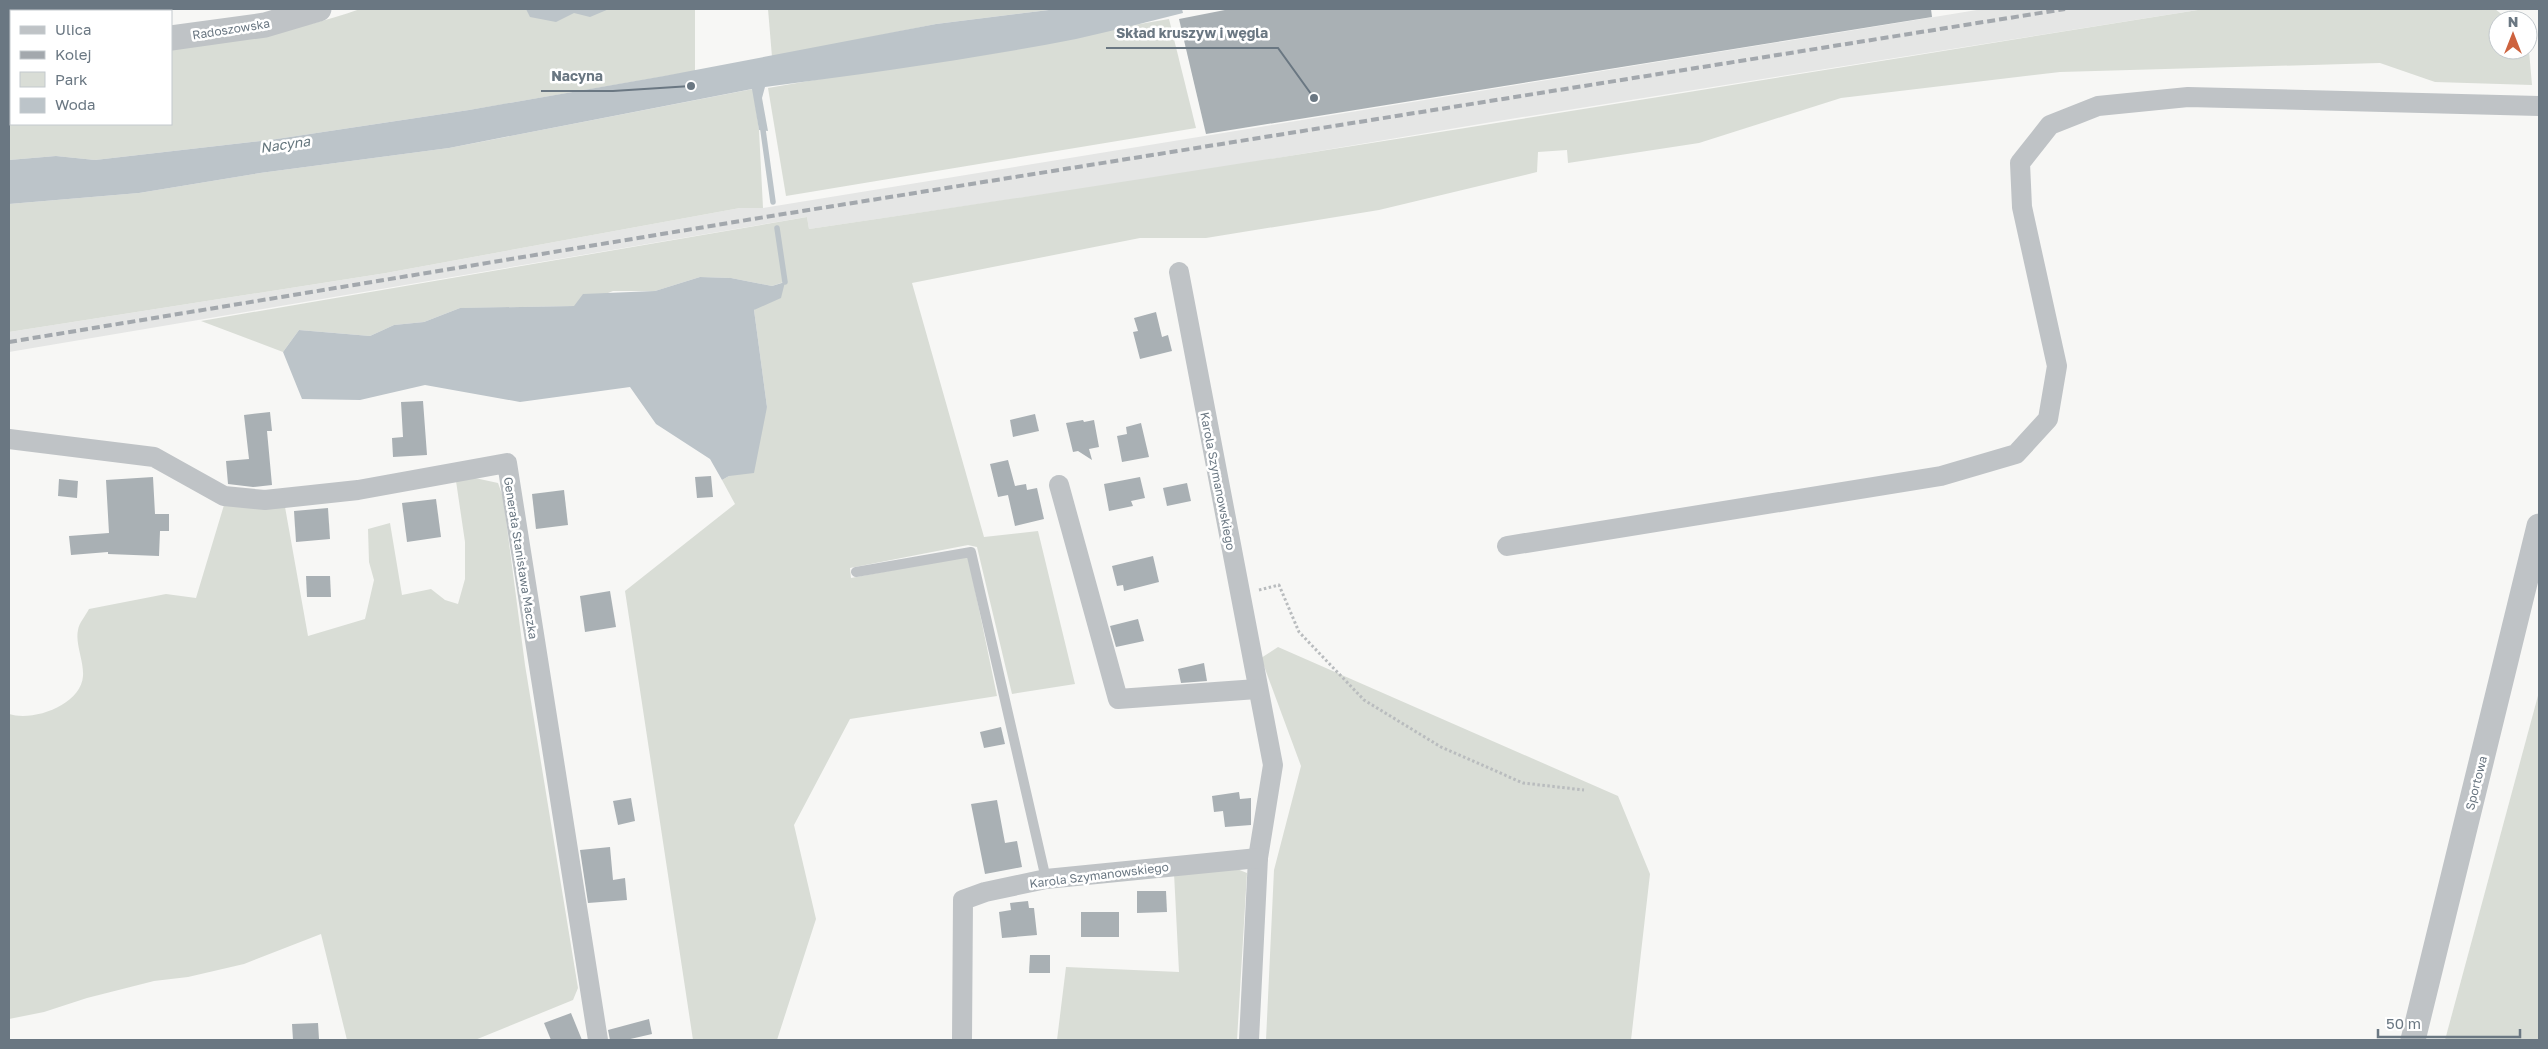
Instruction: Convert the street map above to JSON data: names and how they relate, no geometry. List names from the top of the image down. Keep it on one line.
{"streets":{"street":["Radoszowska","Karola Szymanowskiego","Generała Stanisława Maczka","Sportowa"]},"water":["Nacyna"],"places":["Nacyna","Skład kruszyw i węgla"],"legend":["Ulica","Kolej","Park","Woda"],"scale_bar":"50 m","north":"top"}
